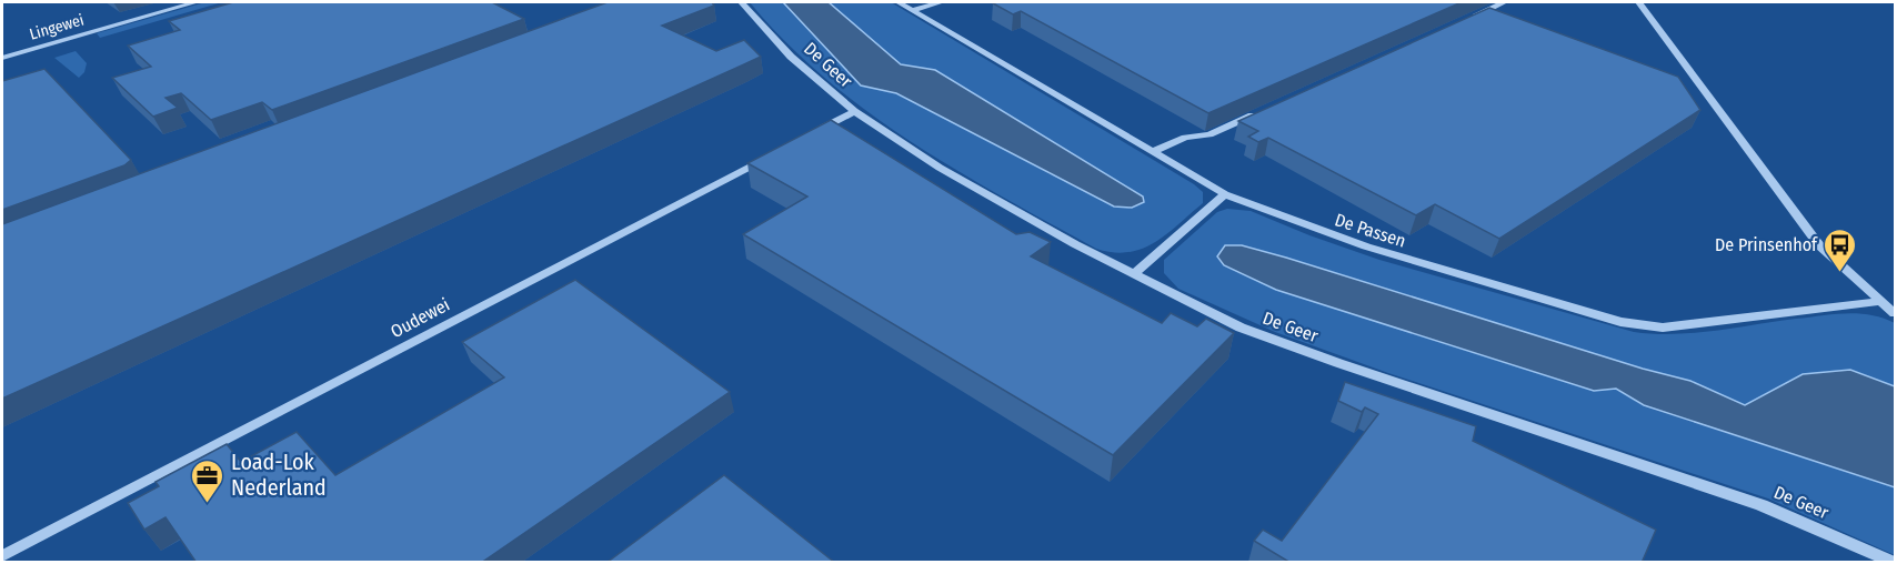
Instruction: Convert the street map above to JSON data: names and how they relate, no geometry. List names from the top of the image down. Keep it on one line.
{"streets":{"street":["Lingewei","De Geer","De Passen","Oudewei"]},"places":{"bus stop":["De Prinsenhof"],"office":["Load-Lok Nederland"]}}
